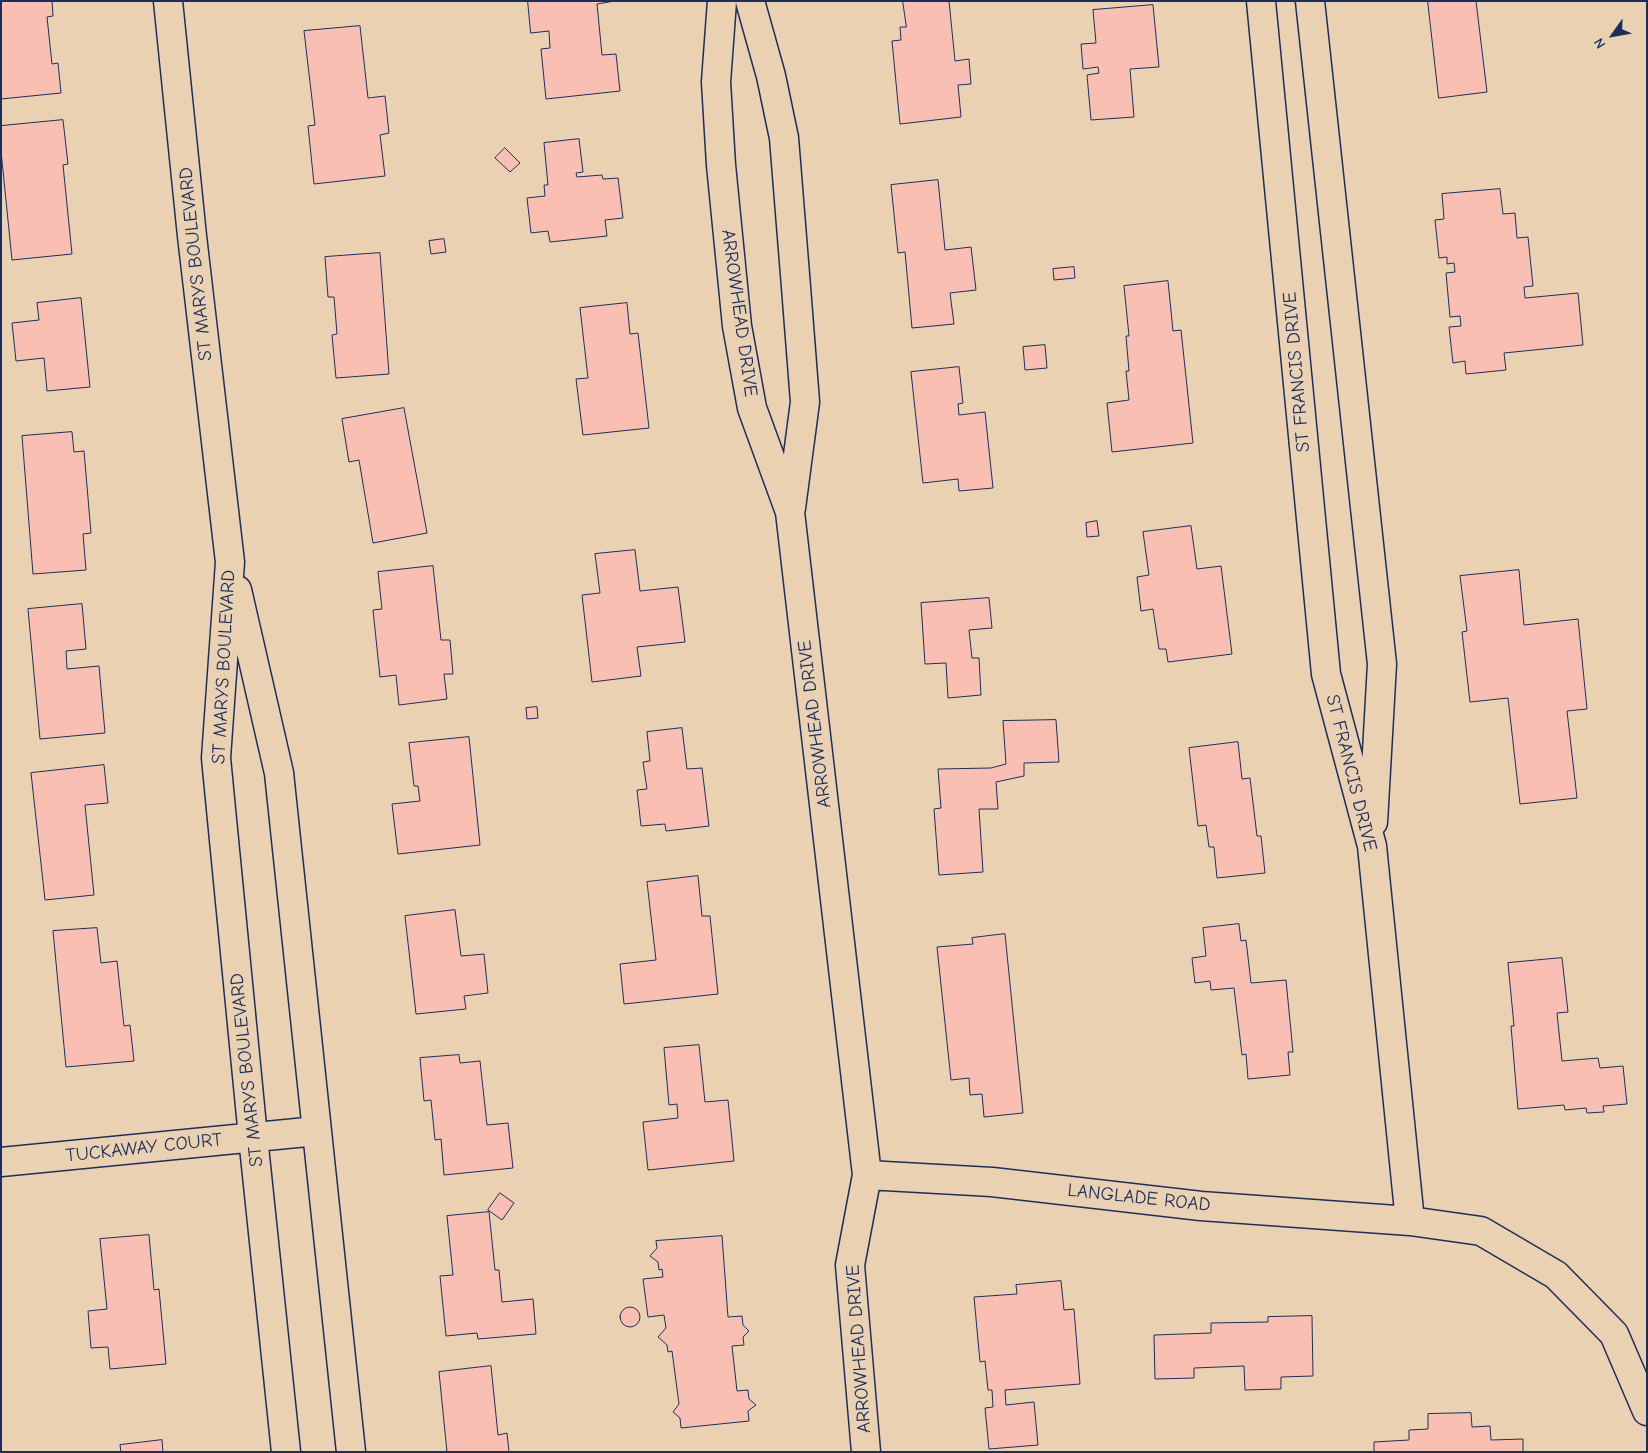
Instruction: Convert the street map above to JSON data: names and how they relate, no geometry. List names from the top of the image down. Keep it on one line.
{"streets":{"street":["ST MARYS BOULEVARD","ARROWHEAD DRIVE","ST FRANCIS DRIVE","TUCKAWAY COURT","LANGLADE ROAD"]},"crossings":[["ST MARYS BOULEVARD","TUCKAWAY COURT"],["ARROWHEAD DRIVE","LANGLADE ROAD"],["ST FRANCIS DRIVE","LANGLADE ROAD"]],"north":"bottom left"}
